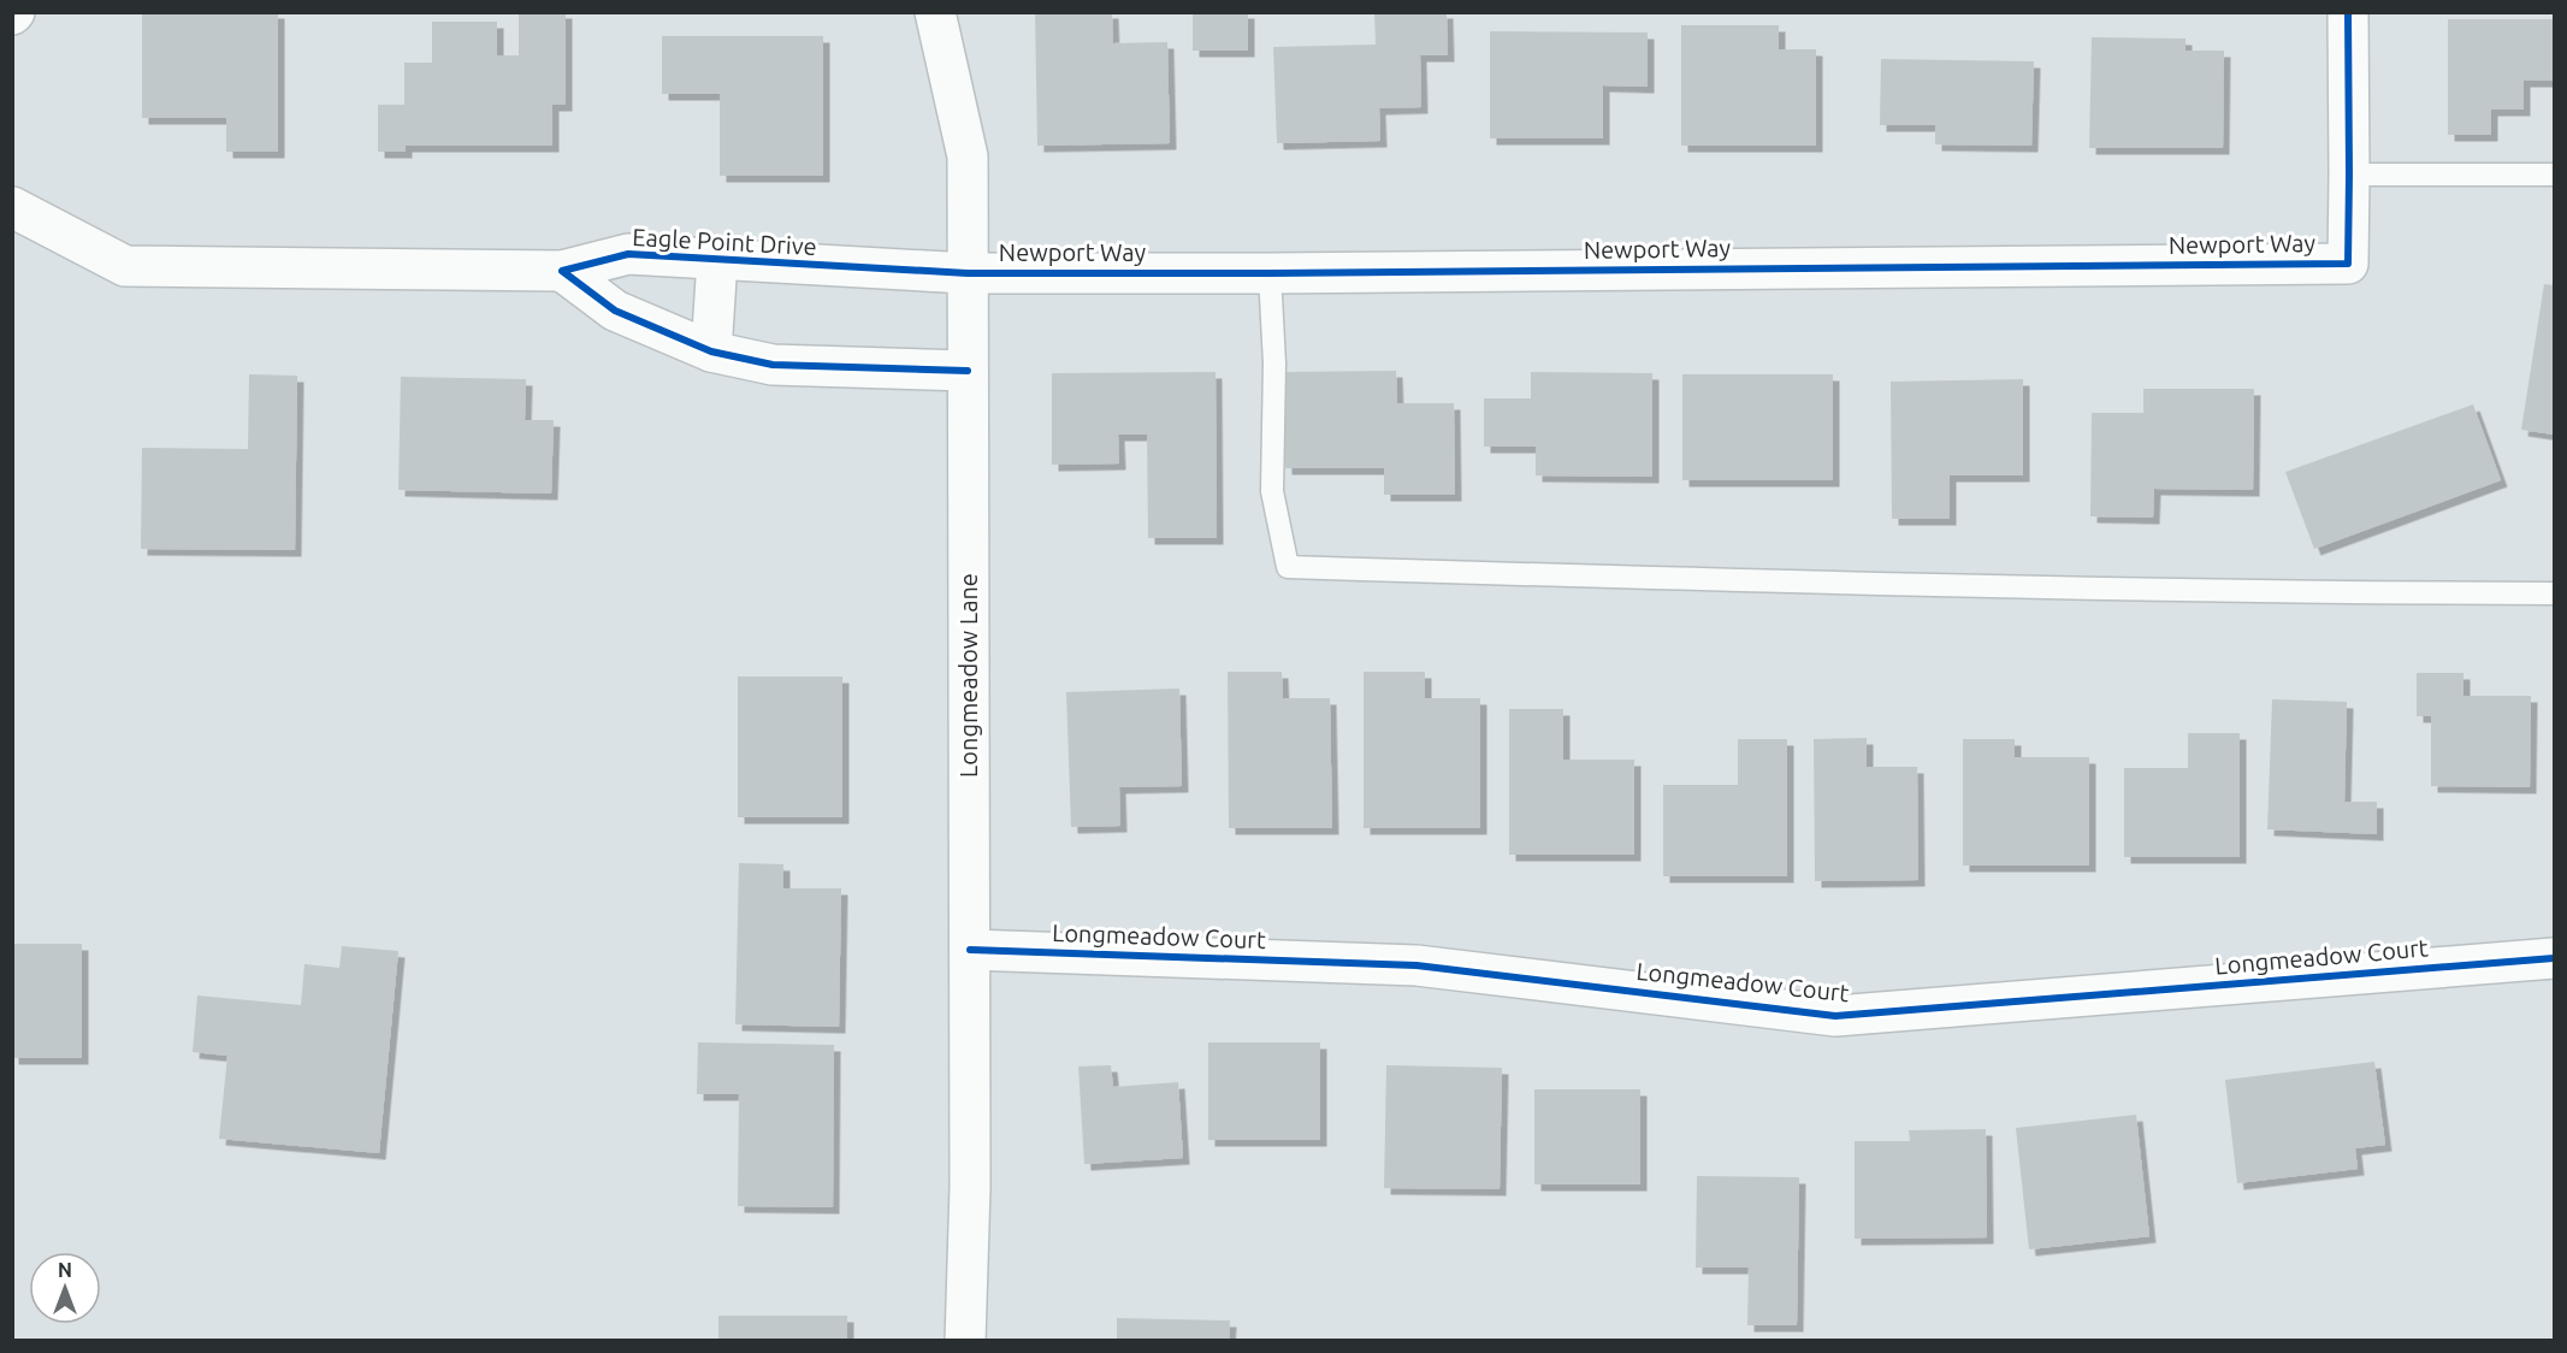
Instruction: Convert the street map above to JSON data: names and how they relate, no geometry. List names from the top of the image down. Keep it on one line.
{"streets":{"street":["Eagle Point Drive","Newport Way","Longmeadow Lane","Longmeadow Court"]},"crossings":[["Eagle Point Drive","Newport Way"],["Eagle Point Drive","Longmeadow Lane"],["Newport Way","Longmeadow Lane"],["Longmeadow Lane","Longmeadow Court"]],"north":"top"}
